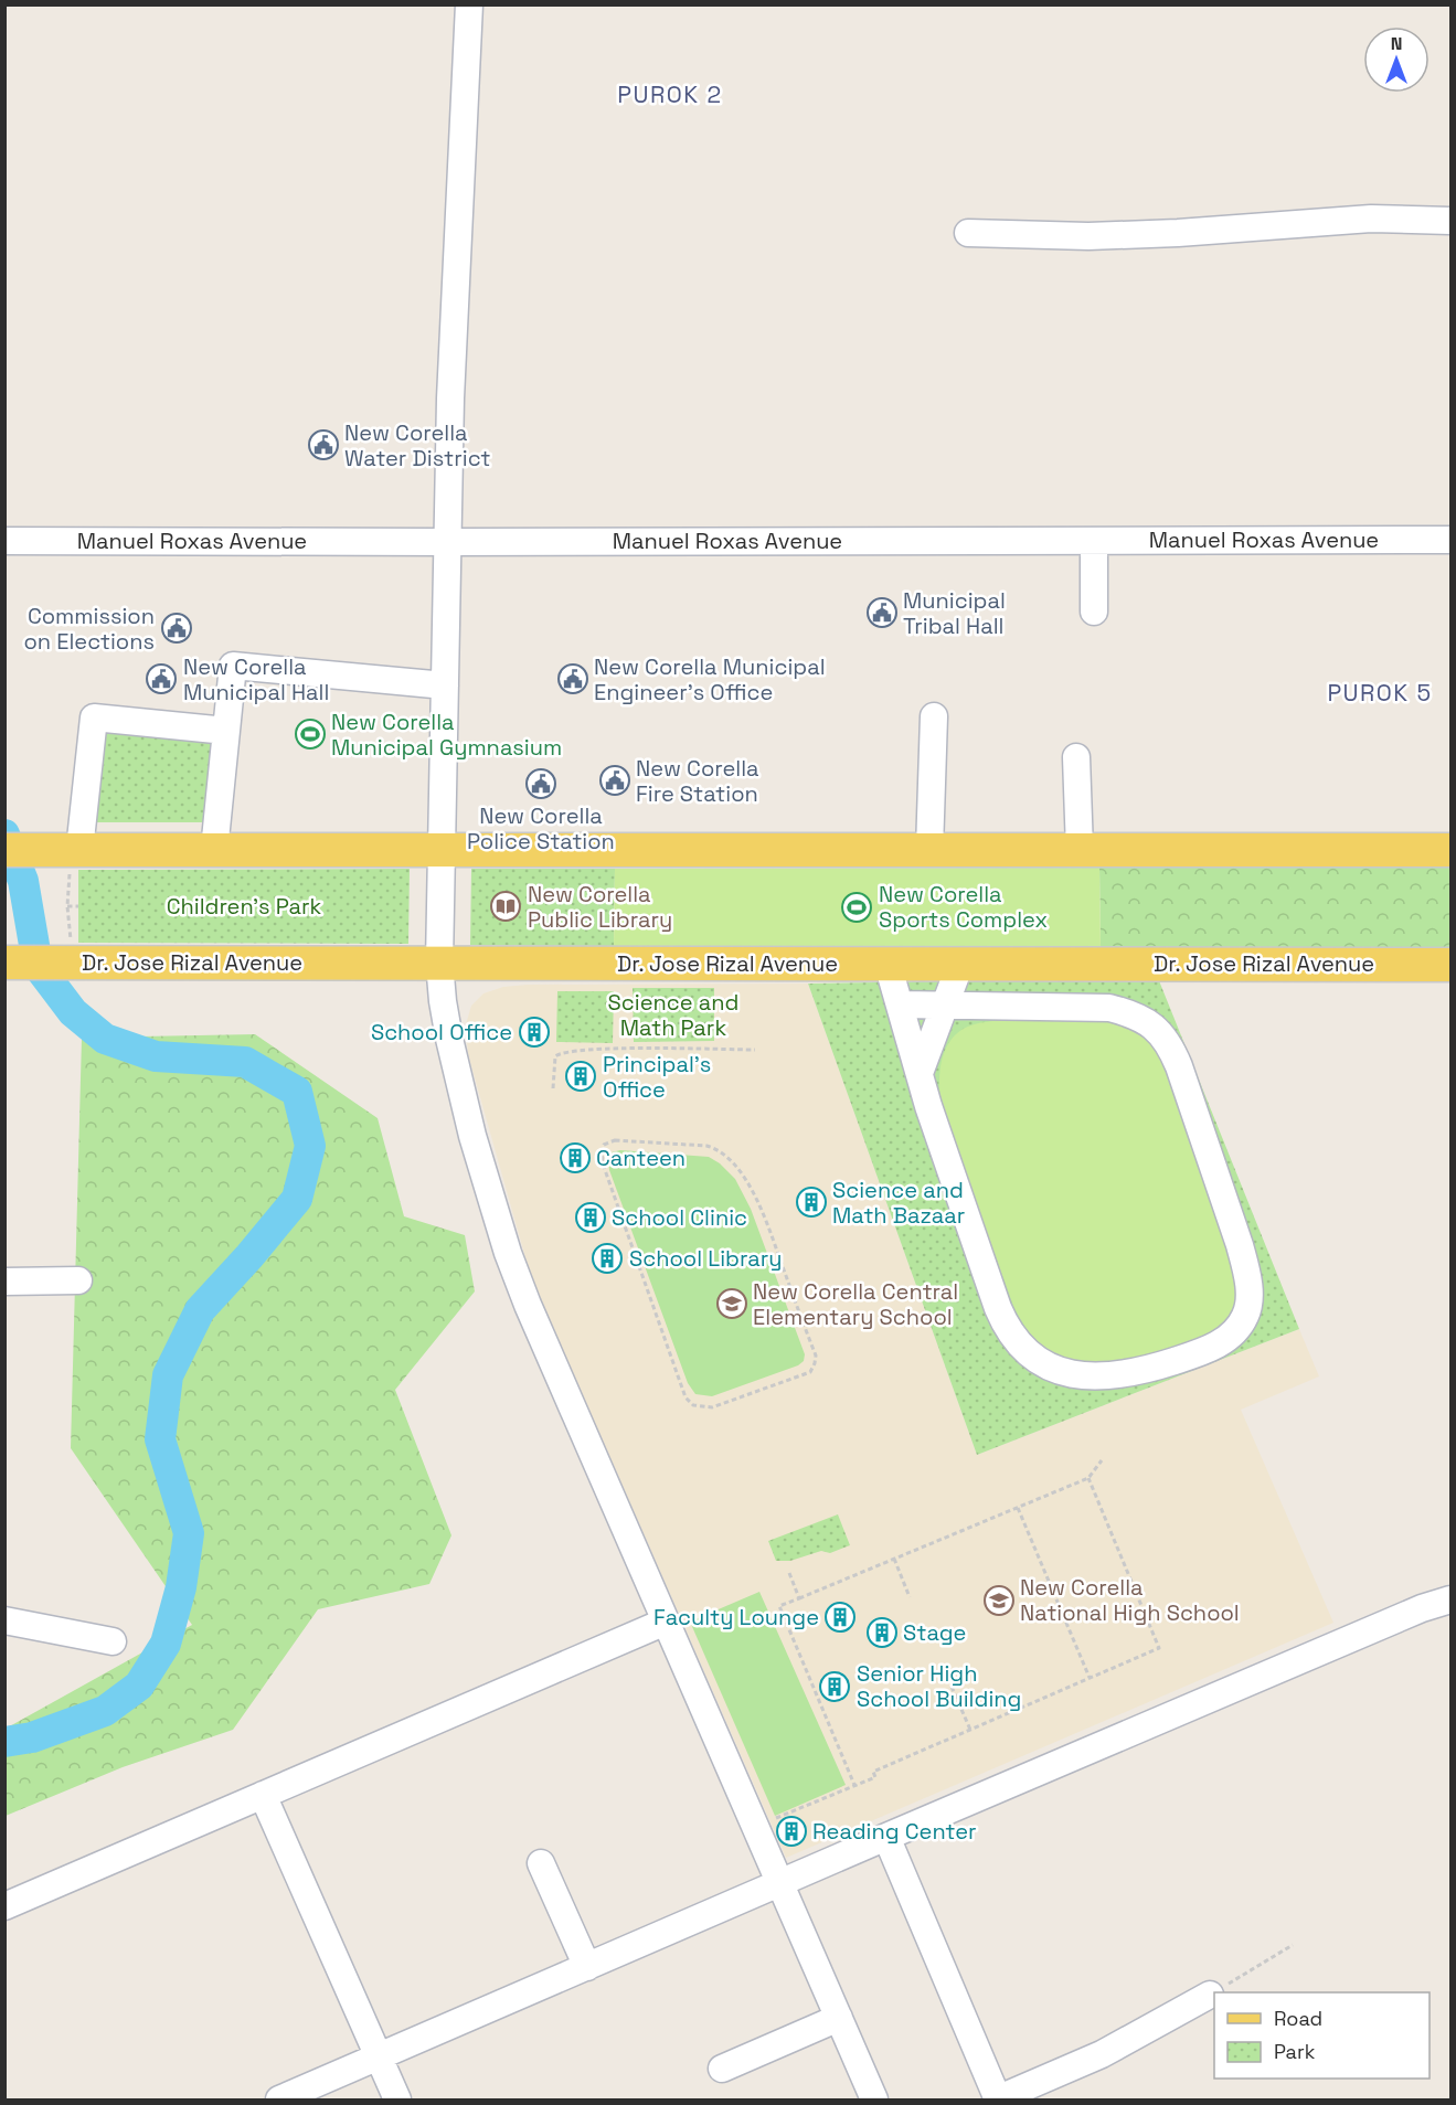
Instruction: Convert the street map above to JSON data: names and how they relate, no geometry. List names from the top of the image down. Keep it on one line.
{"streets":{"main road":["Dr. Jose Rizal Avenue"],"street":["Manuel Roxas Avenue"]},"districts":["PUROK 2","PUROK 5"],"parks":["Children's Park","Science and Math Park"],"places":{"public building":["New Corella Water District","Municipal Tribal Hall","Commission on Elections","New Corella Municipal Hall","New Corella Municipal Engineer's Office","New Corella Fire Station","New Corella Police Station"],"sports":["New Corella Municipal Gymnasium","New Corella Sports Complex"],"library":["New Corella Public Library"],"building":["School Office","Principal's Office","Canteen","Science and Math Bazaar","School Clinic","School Library","Faculty Lounge","Stage","Senior High School Building","Reading Center"],"school or university":["New Corella Central Elementary School","New Corella National High School"]},"legend":["Road","Park"],"north":"top"}
